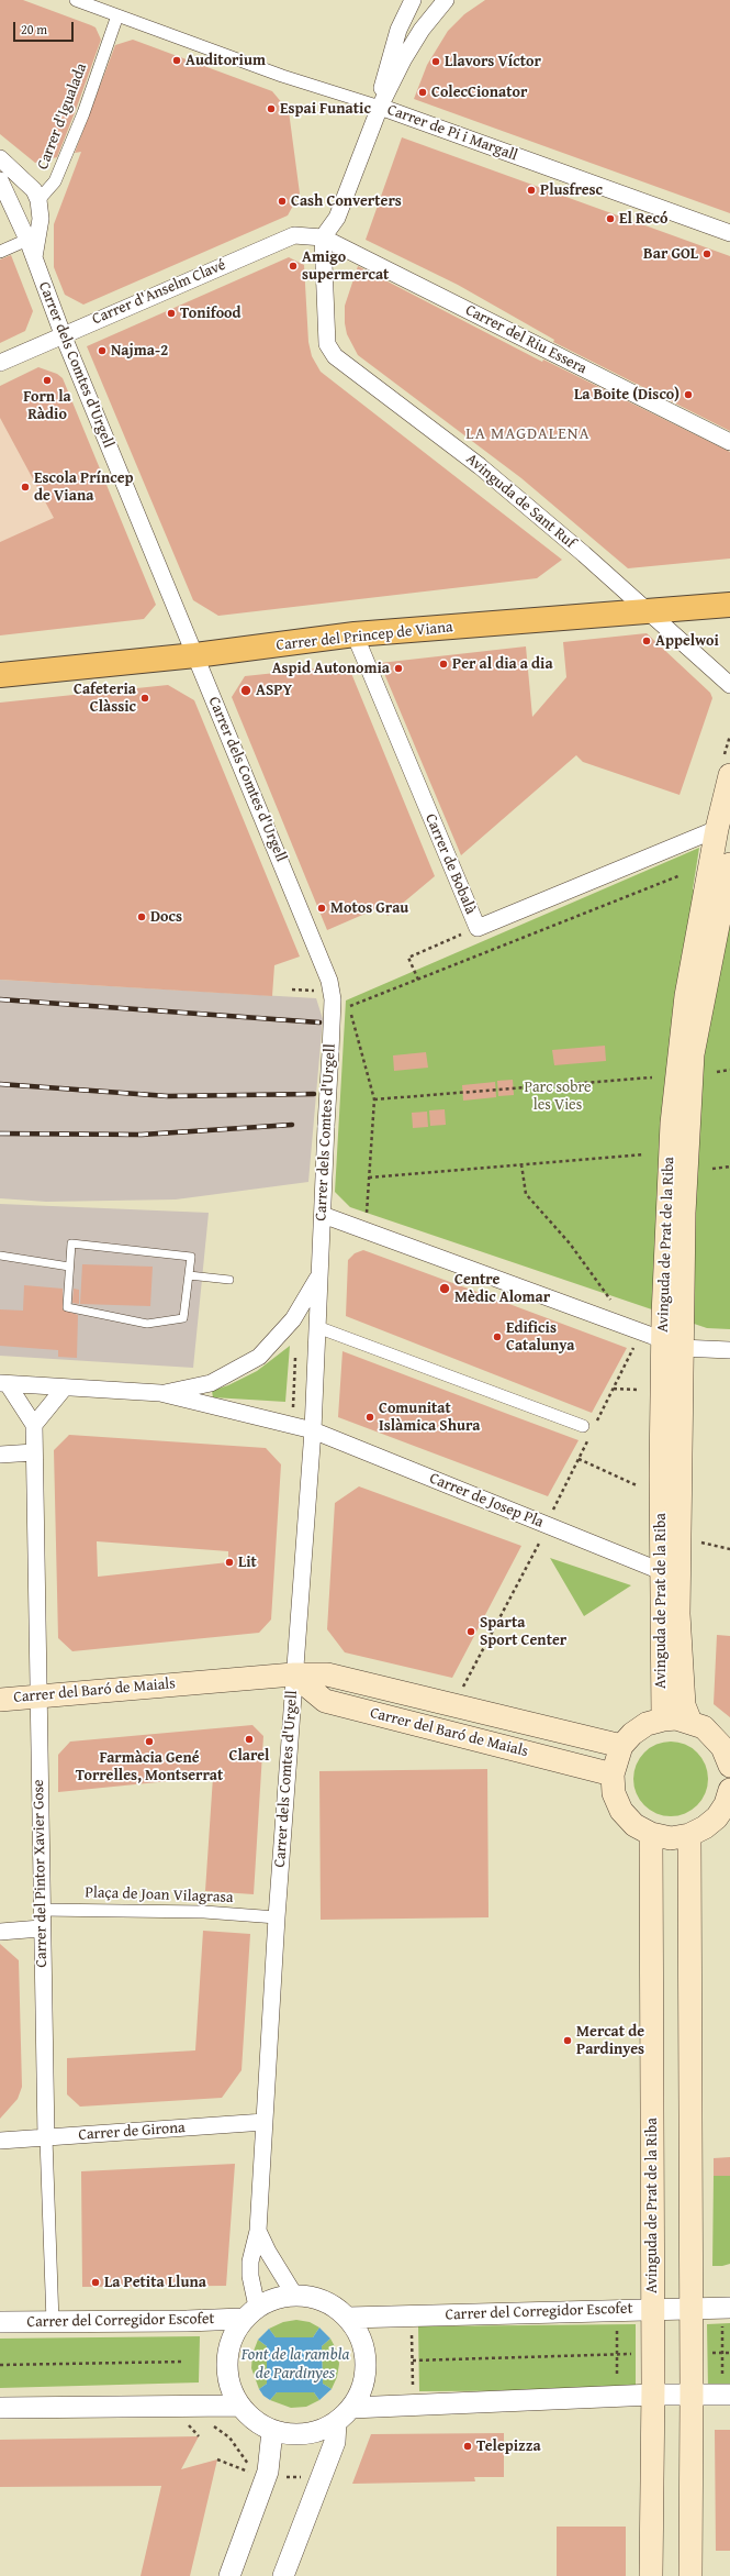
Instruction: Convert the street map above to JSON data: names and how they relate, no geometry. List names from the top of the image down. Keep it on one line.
{"streets":{"main road":["Carrer del Princep de Viana","Avinguda de Prat de la Riba","Carrer del Baró de Maials"],"street":["Carrer d'Igualada","Carrer de Pi i Margall","Carrer d'Anselm Clavé","Carrer del Riu Essera","Carrer dels Comtes d'Urgell","Avinguda de Sant Ruf","Carrer de Bobalà","Carrer de Josep Pla","Carrer del Pintor Xavier Gose","Plaça de Joan Vilagrasa","Carrer de Girona","Carrer del Corregidor Escofet"]},"crossings":[["Carrer d'Igualada","Carrer de Pi i Margall"],["Carrer d'Anselm Clavé","Carrer del Riu Essera"],["Carrer d'Anselm Clavé","Carrer dels Comtes d'Urgell"],["Carrer d'Anselm Clavé","Avinguda de Sant Ruf"],["Carrer del Riu Essera","Avinguda de Sant Ruf"],["Carrer dels Comtes d'Urgell","Carrer del Princep de Viana"],["Carrer dels Comtes d'Urgell","Carrer de Josep Pla"],["Carrer dels Comtes d'Urgell","Carrer del Baró de Maials"],["Carrer dels Comtes d'Urgell","Plaça de Joan Vilagrasa"],["Carrer dels Comtes d'Urgell","Carrer de Girona"],["Carrer dels Comtes d'Urgell","Carrer del Corregidor Escofet"],["Avinguda de Sant Ruf","Carrer del Princep de Viana"],["Carrer del Princep de Viana","Carrer de Bobalà"],["Carrer de Bobalà","Avinguda de Prat de la Riba"],["Avinguda de Prat de la Riba","Carrer de Josep Pla"],["Avinguda de Prat de la Riba","Carrer del Corregidor Escofet"],["Carrer del Baró de Maials","Carrer del Pintor Xavier Gose"],["Carrer del Pintor Xavier Gose","Plaça de Joan Vilagrasa"],["Carrer del Pintor Xavier Gose","Carrer de Girona"],["Carrer del Pintor Xavier Gose","Carrer del Corregidor Escofet"]],"districts":["LA MAGDALENA"],"water":["Font de la rambla de Pardinyes"],"parks":["Parc sobre les Vies"],"places":["Auditorium","Llavors Víctor","ColecCionator","Espai Funatic","Plusfresc","Cash Converters","El Recó","Bar GOL","Amigo supermercat","Tonifood","Najma-2","Forn la Ràdio","La Boite (Disco)","Escola Príncep de Viana","Appelwoi","Per al dia a dia","Aspid Autonomia","ASPY","Cafeteria Clàssic","Motos Grau","Docs","Centre Mèdic Alomar","Edificis Catalunya","Comunitat Islàmica Shura","Lit","Sparta Sport Center","Clarel","Farmàcia Gené Torrelles, Montserrat","Mercat de Pardinyes","La Petita Lluna","Telepizza"],"scale_bar":"20 m"}
